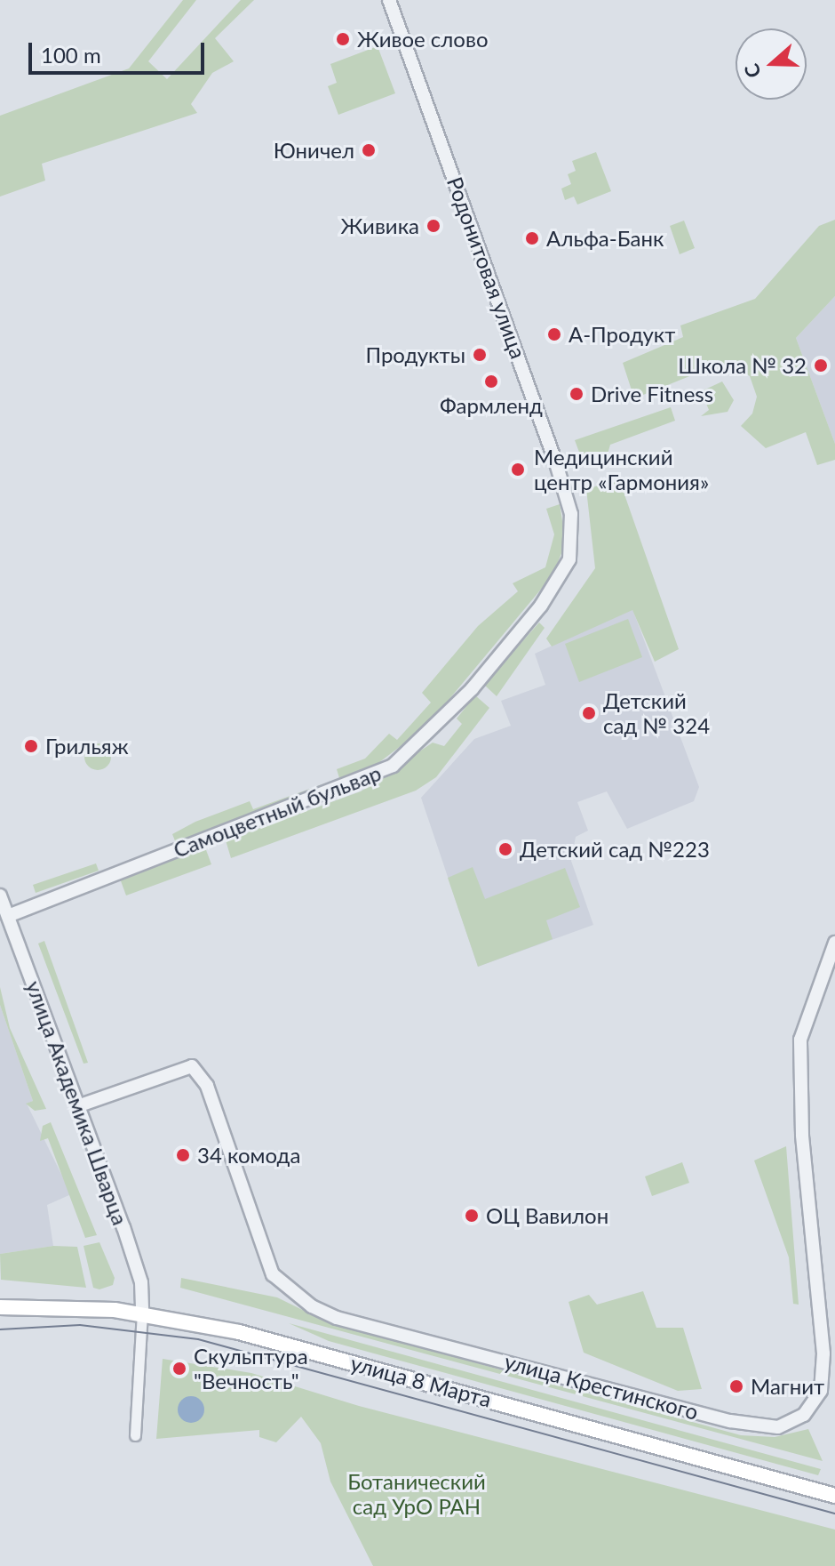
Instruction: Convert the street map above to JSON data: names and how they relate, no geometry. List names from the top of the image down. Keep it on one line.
{"streets":{"main road":["улица 8 Марта"],"street":["Родонитовая улица","Самоцветный бульвар","улица Академика Шварца","улица Крестинского"]},"crossings":[["Родонитовая улица","Самоцветный бульвар"],["Самоцветный бульвар","улица Академика Шварца"],["улица Академика Шварца","улица 8 Марта"],["улица Академика Шварца","улица Крестинского"]],"parks":["Ботанический сад УрО РАН"],"places":["Живое слово","Юничел","Живика","Альфа-Банк","А-Продукт","Продукты","Школа № 32","Фармленд","Drive Fitness","Медицинский центр «Гармония»","Детский сад № 324","Грильяж","Детский сад №223","34 комода","ОЦ Вавилон","Скульптура \"Вечность\"","Магнит"],"scale_bar":"100 m","north":"left"}
